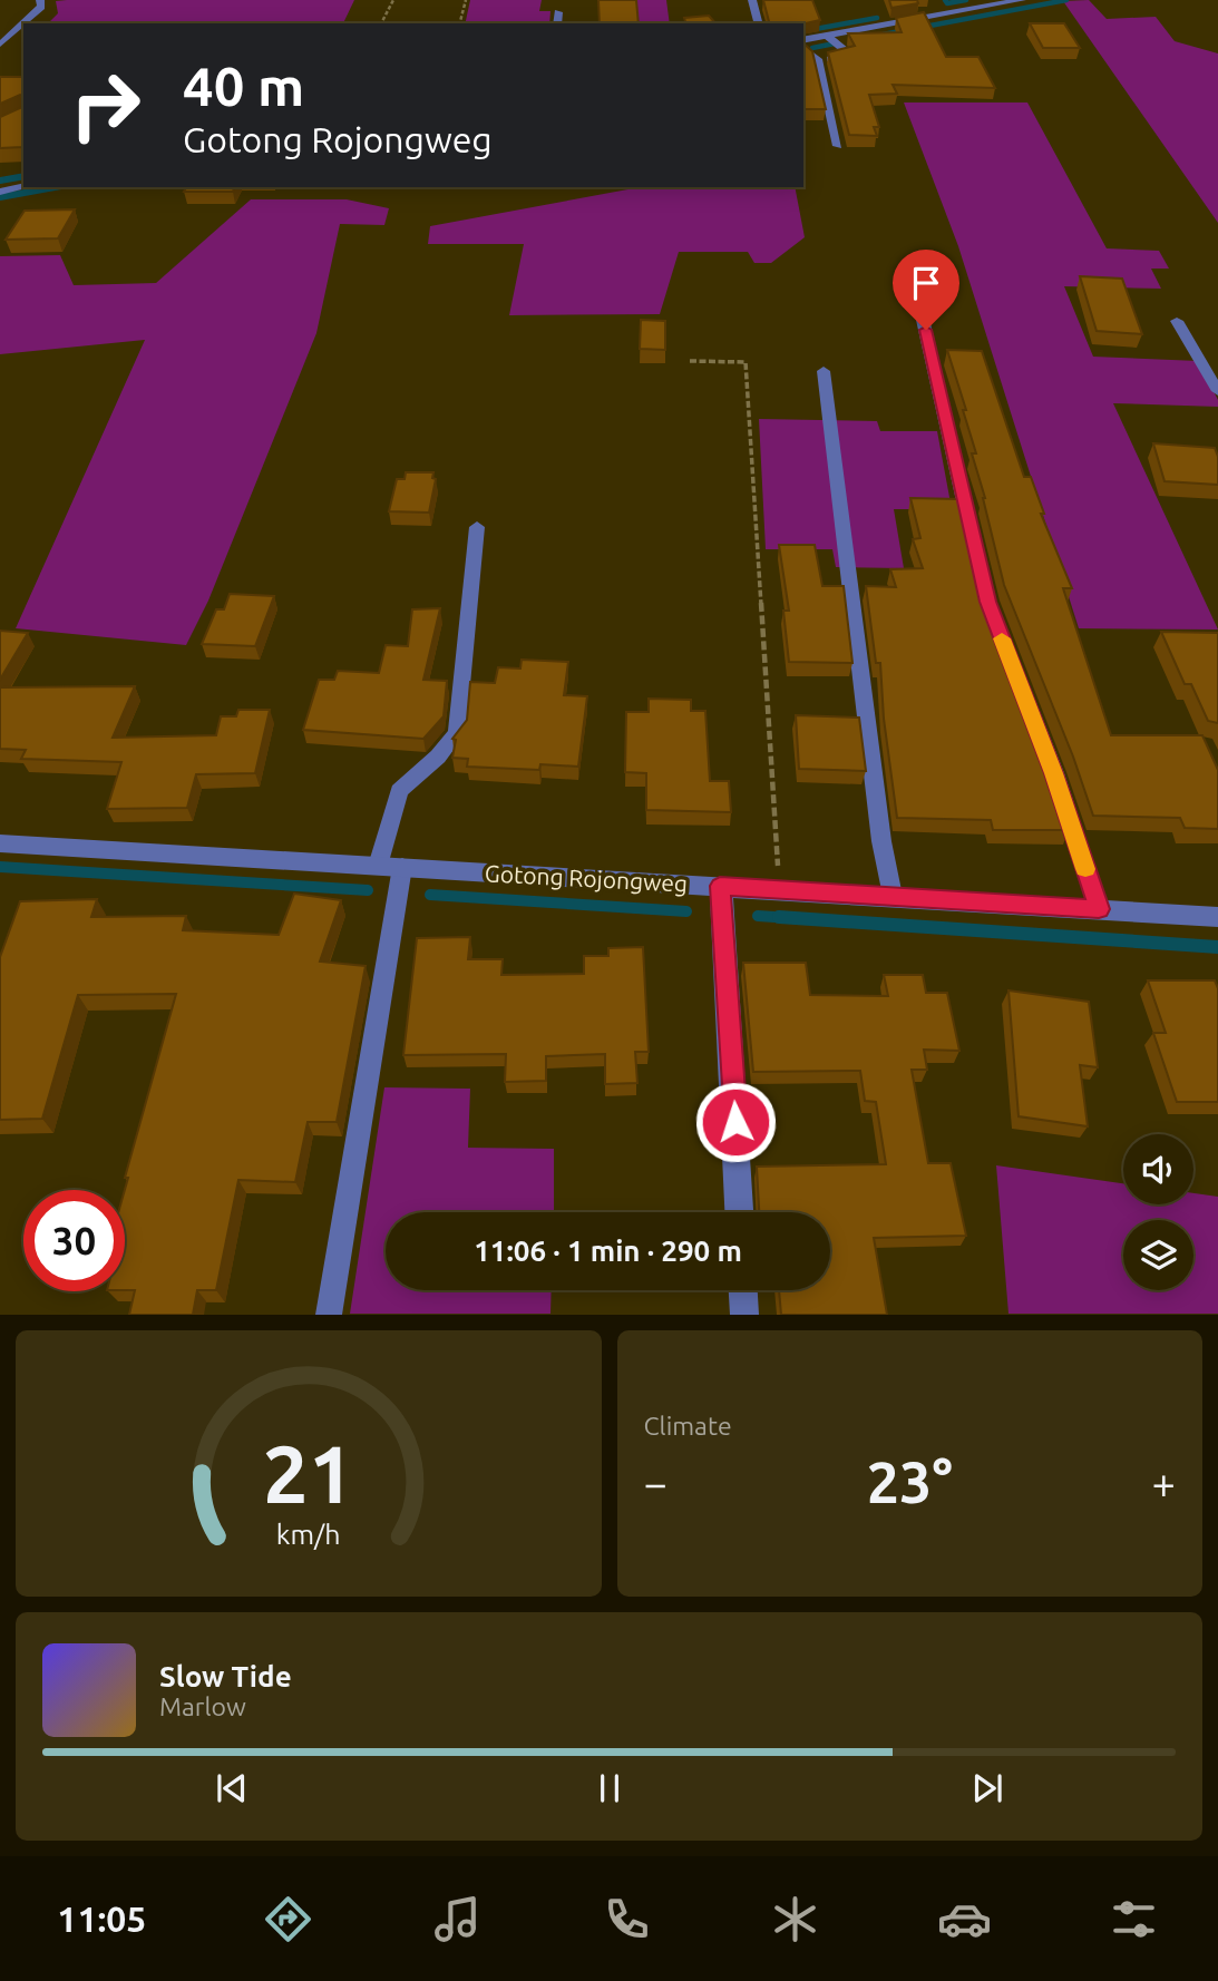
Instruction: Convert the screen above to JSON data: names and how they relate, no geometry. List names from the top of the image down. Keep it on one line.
{"streets":{"street":["Gotong Rojongweg"]},"page":{"turn":["40 m","Gotong Rojongweg"],"limit":"30","trip":"11:06 · 1 min · 290 m","tile":"Climate","heat":["−","23°","+"],"song":["Slow Tide","Marlow"],"tabs":"11:05","gauge":["21","km/h"]}}
